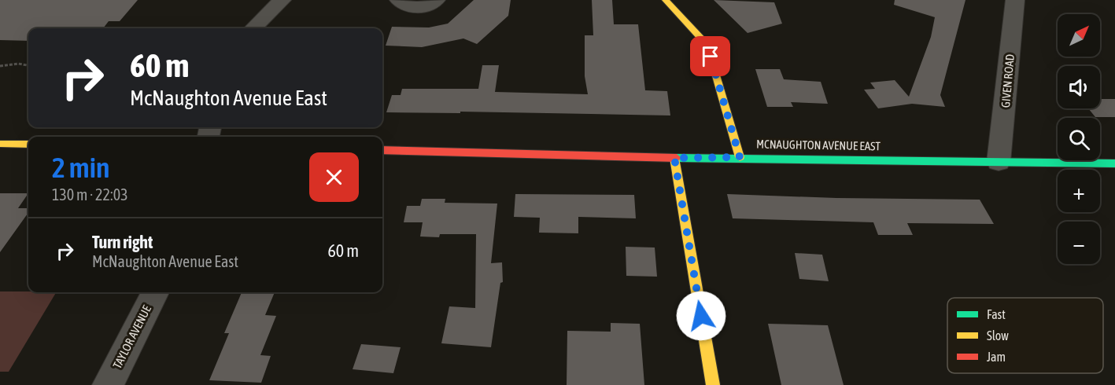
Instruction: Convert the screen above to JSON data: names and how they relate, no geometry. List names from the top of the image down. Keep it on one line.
{"streets":{"main road":["MCNAUGHTON AVENUE EAST"],"street":["GIVEN ROAD","TAYLOR AVENUE"]},"crossings":[["GIVEN ROAD","MCNAUGHTON AVENUE EAST"]],"legend":["Fast","Slow","Jam"],"north":"top right","page":{"map_buttons":["+","−"],"turn":["60 m","McNaughton Avenue East"],"heading":["2 min","130 m · 22:03"],"list":[{"name":"Turn right","note":"McNaughton Avenue East","value":"60 m"}]}}
